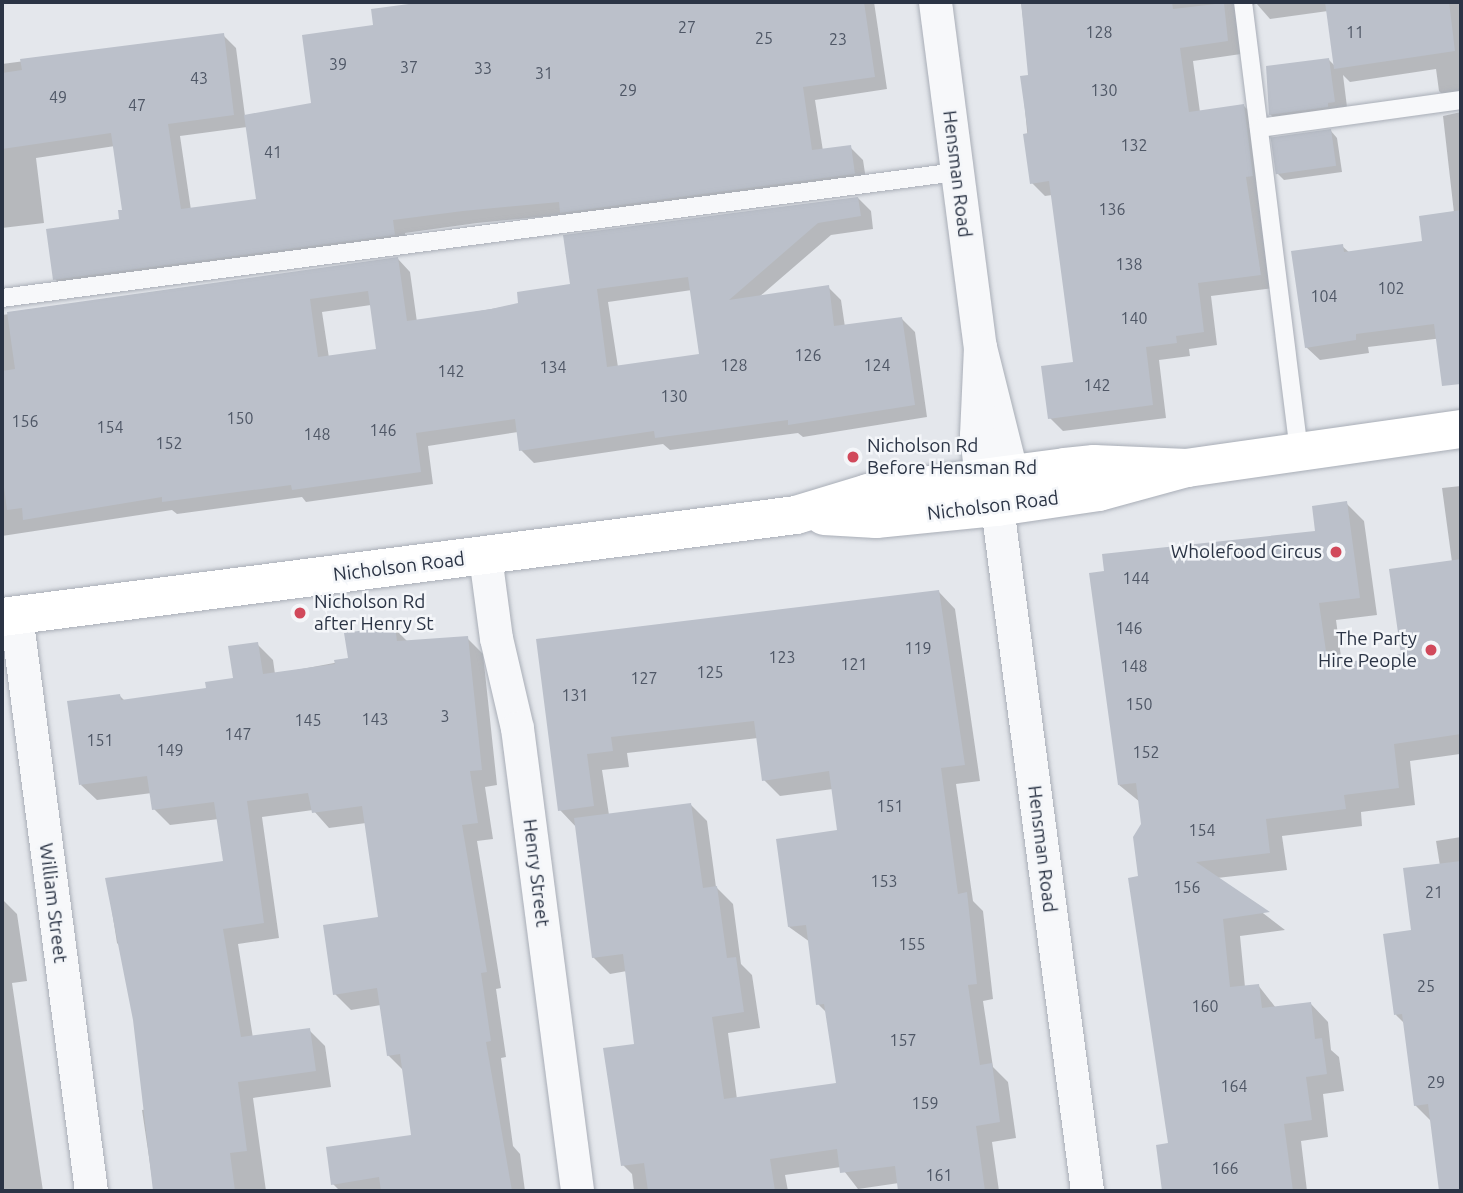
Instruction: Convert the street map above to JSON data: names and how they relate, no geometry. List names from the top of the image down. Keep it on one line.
{"streets":{"main road":["Nicholson Road"],"street":["Hensman Road","Henry Street","William Street"]},"crossings":[["Hensman Road","Nicholson Road"],["Nicholson Road","Henry Street"],["Nicholson Road","William Street"]],"places":["Nicholson Rd Before Hensman Rd","Wholefood Circus","Nicholson Rd after Henry St","The Party Hire People"],"house_numbers":["27","128","11","25","23","39","37","33","31","43","29","130","49","47","132","41","136","138","102","104","140","126","128","124","134","142","142","130","150","156","154","146","148","152","144","146","119","123","121","148","125","127","131","150","3","143","145","147","151","149","152","151","154","153","156","21","155","25","160","157","29","164","159","166","161"]}
